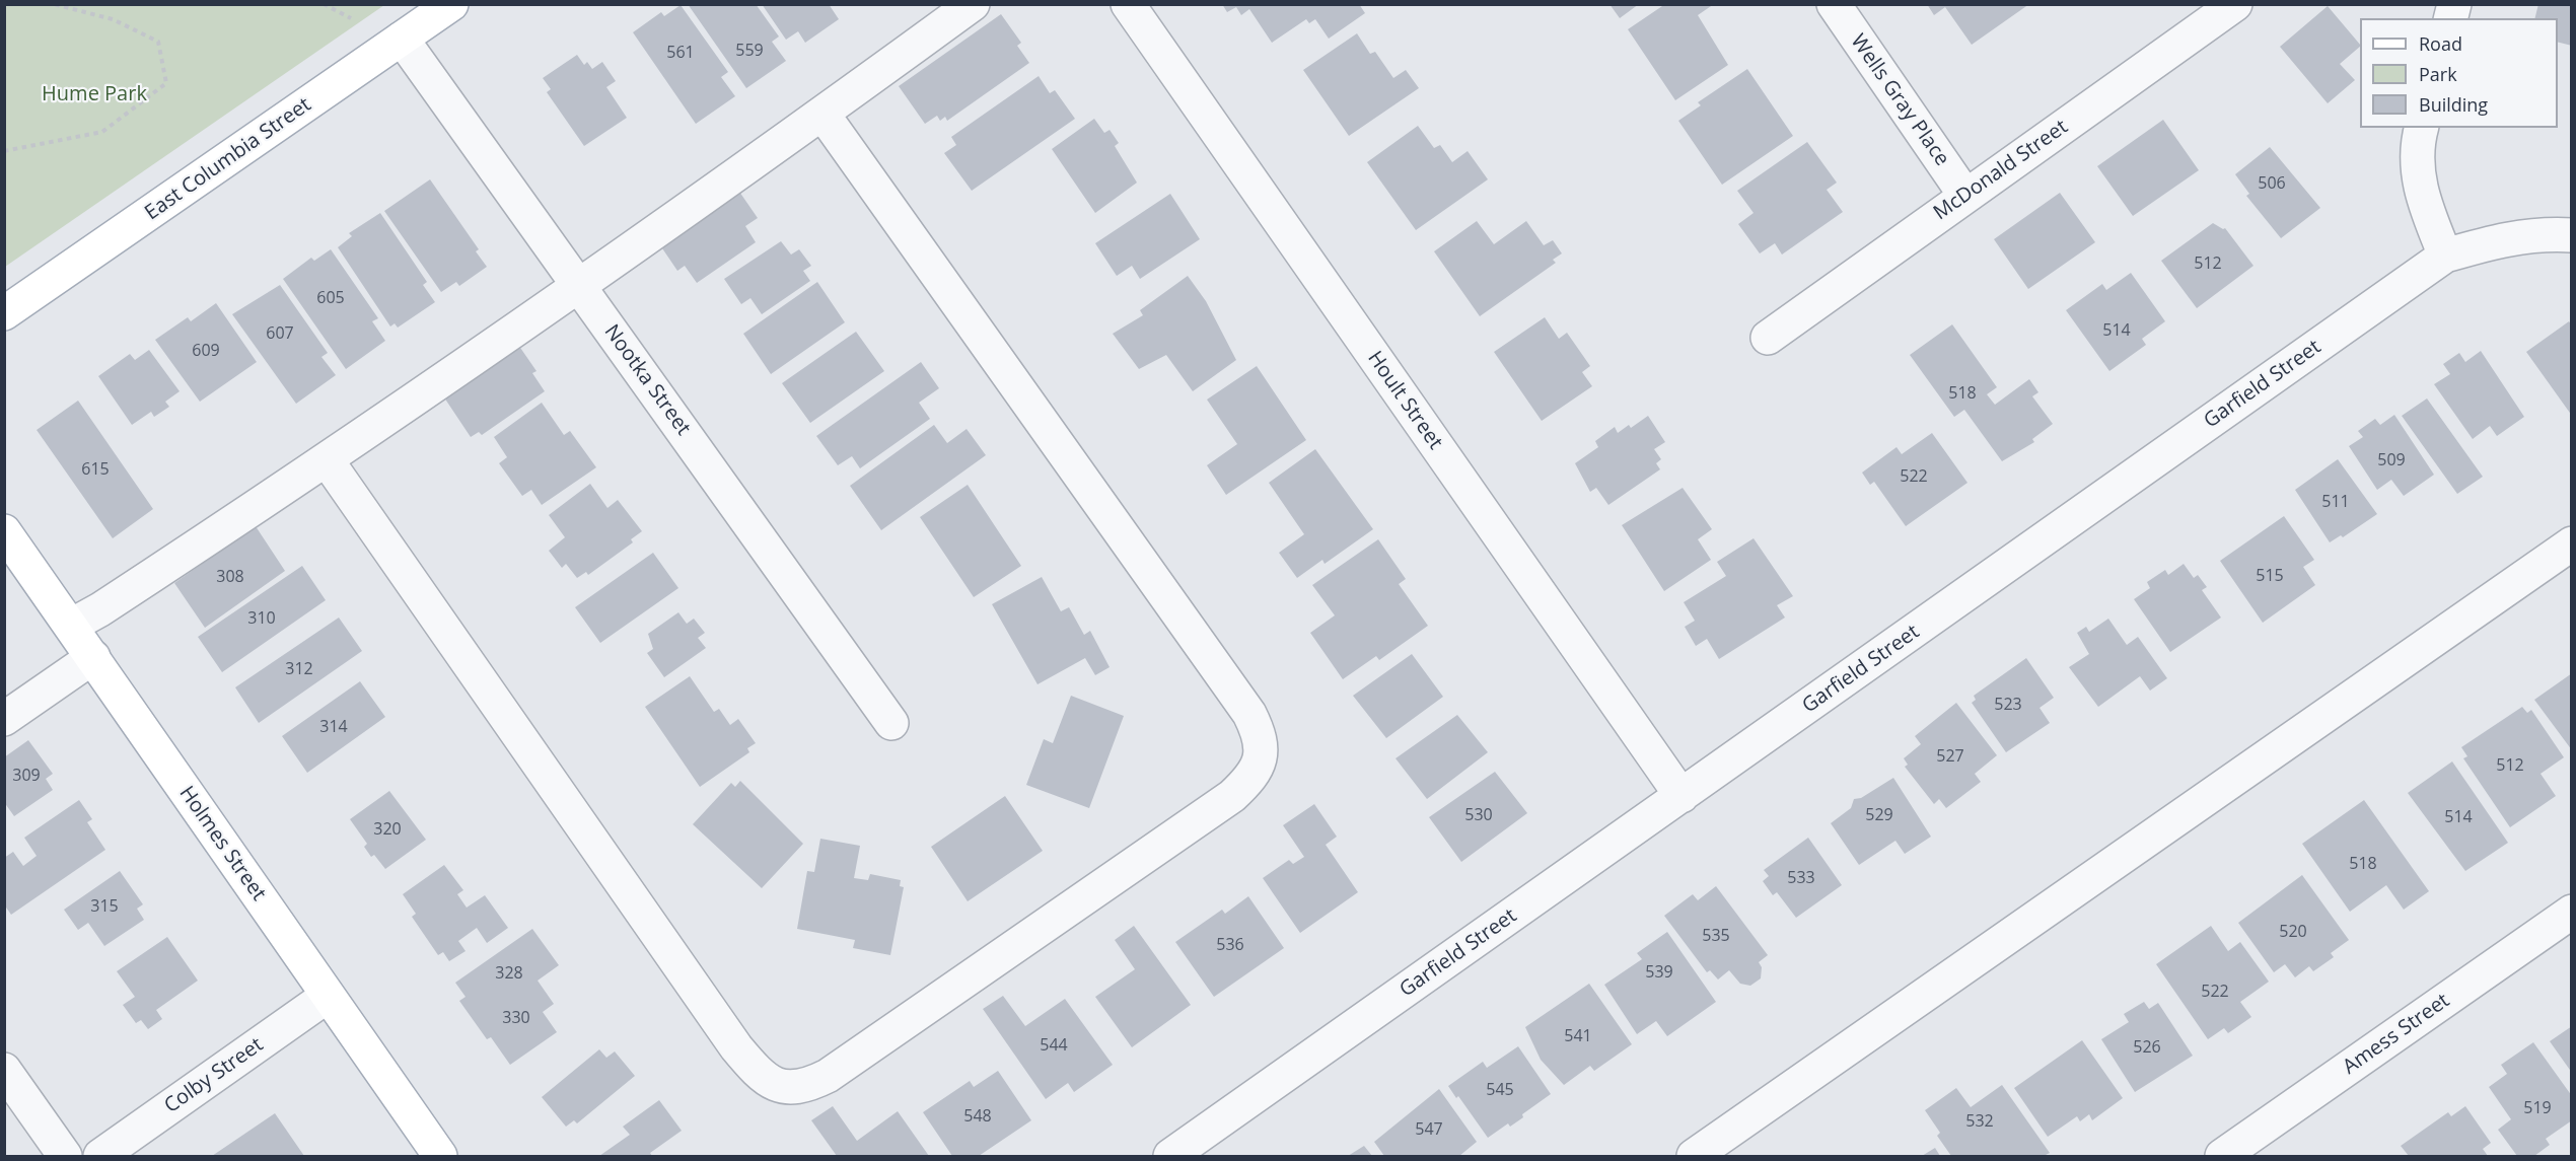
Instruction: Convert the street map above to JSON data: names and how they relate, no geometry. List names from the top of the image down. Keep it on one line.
{"streets":{"main road":["East Columbia Street","Holmes Street"],"street":["Wells Gray Place","McDonald Street","Nootka Street","Garfield Street","Hoult Street","Amess Street","Colby Street"]},"crossings":[["Wells Gray Place","McDonald Street"],["East Columbia Street","Nootka Street"],["Garfield Street","Hoult Street"],["Holmes Street","Colby Street"]],"parks":["Hume Park"],"house_numbers":["559","561","506","512","605","514","607","609","518","509","615","522","511","515","308","310","312","523","314","527","512","309","530","529","514","320","518","533","315","520","535","536","539","328","522","330","541","544","526","545","519","548","532","547"],"legend":["Road","Park","Building"]}
